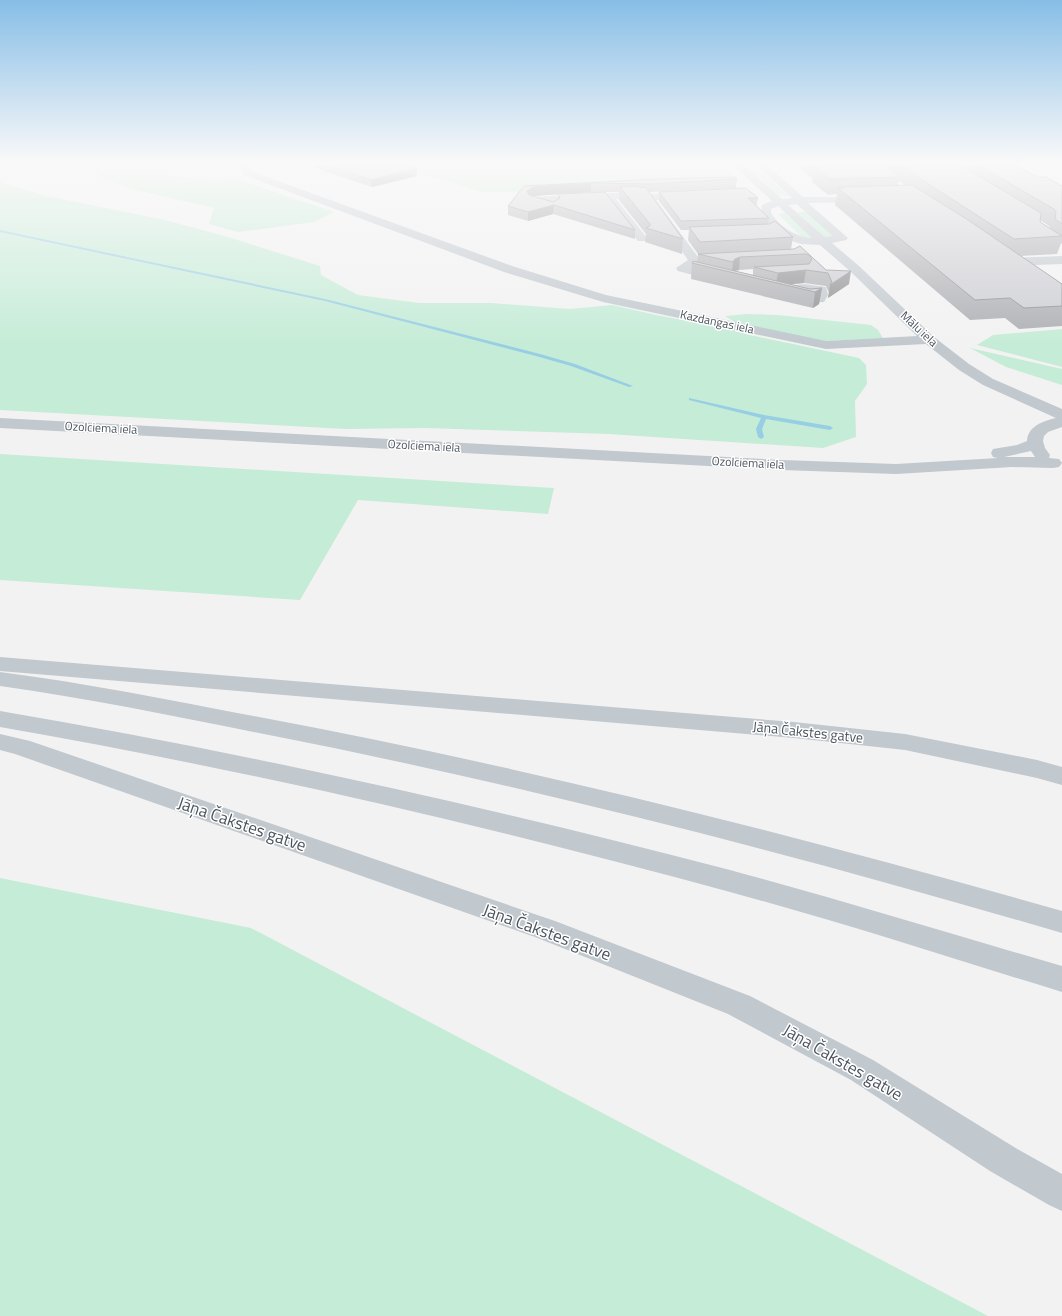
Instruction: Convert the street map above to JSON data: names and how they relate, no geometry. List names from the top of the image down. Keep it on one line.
{"streets":{"street":["Kazdangas iela","Mālu iela","Ozolciema iela","Jāņa Čakstes gatve"]},"crossings":[["Kazdangas iela","Mālu iela"]]}
